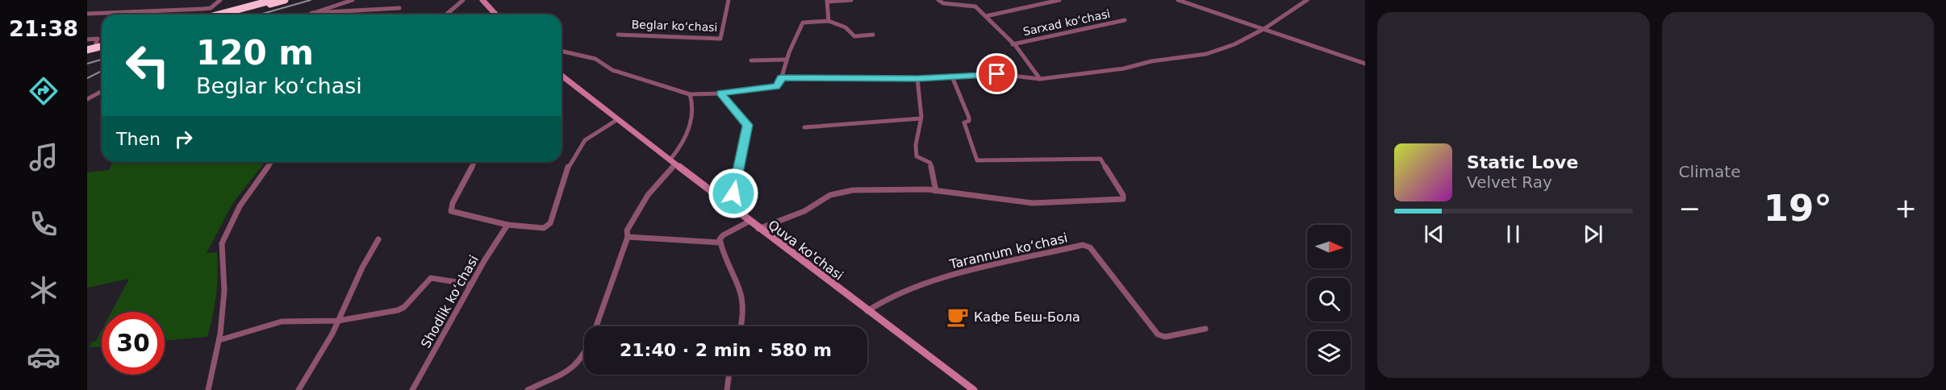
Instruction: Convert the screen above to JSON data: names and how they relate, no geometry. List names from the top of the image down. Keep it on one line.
{"streets":{"main road":["Quva ko'chasi"],"street":["Sarxad koʻchasi","Beglar koʻchasi","Tarannum koʻchasi","Shodlik koʻchasi"]},"crossings":[["Quva ko'chasi","Tarannum koʻchasi"]],"places":{"cafe":["Кафе Беш-Бола"]},"north":"right","page":{"tabs":"21:38","tile":"Climate","turn":["120 m","Beglar koʻchasi"],"then":"Then","song":["Static Love","Velvet Ray"],"heat":["−","19°","+"],"limit":"30","trip":"21:40 · 2 min · 580 m"}}
